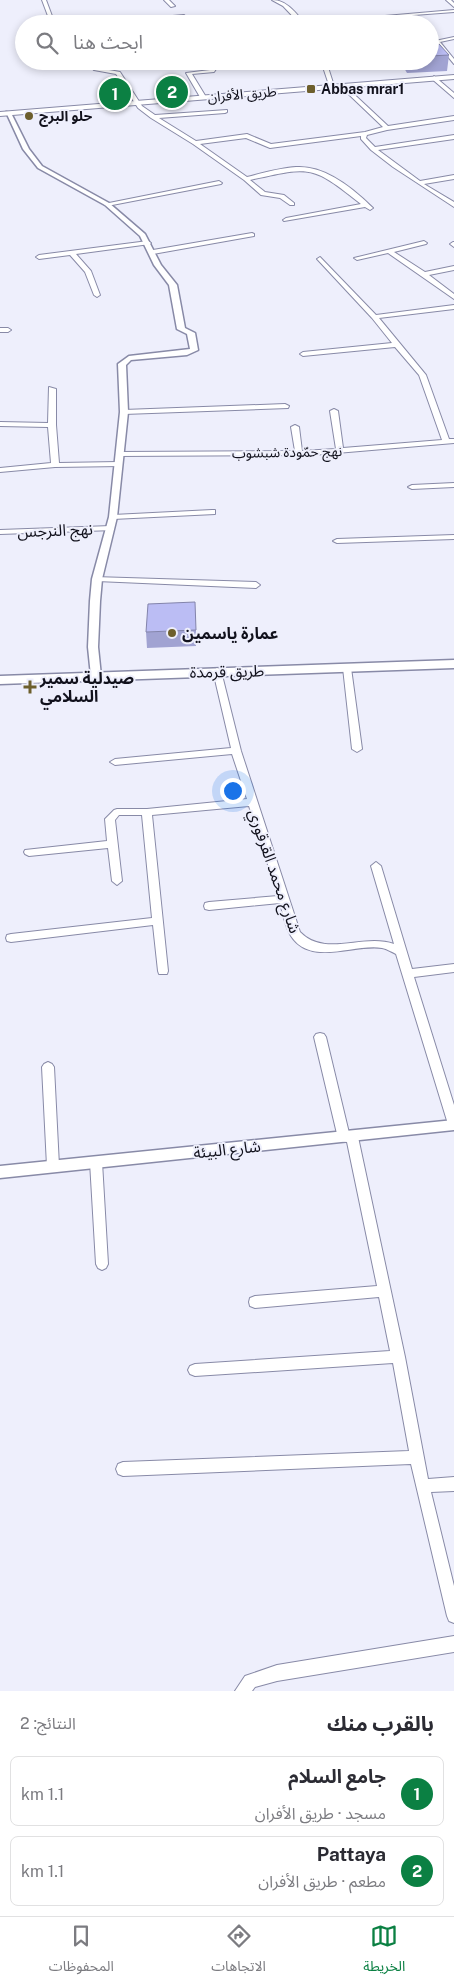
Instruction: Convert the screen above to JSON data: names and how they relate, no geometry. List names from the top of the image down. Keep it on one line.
{"streets":{"main road":["طريق الأفران","طريق قرمدة"],"street":["نهج حمّودة شبشوب","نهج النرجس","شارع محمد القرقوري","شارع البيئة"]},"crossings":[["طريق قرمدة","شارع محمد القرقوري"]],"places":{"transit":["Abbas mrar1"],"other":["حلو البرج","عمارة ياسمين"],"health":["صيدلية سمير السلامي"]},"page":{"search":"ابحث هنا","pins":["2","1"],"heading":["بالقرب منك","النتائج: 2"],"list":[{"mark":"1","name":"جامع السلام","note":"مسجد · طريق الأفران","value":"1.1 km"},{"mark":"2","name":"Pattaya","note":"مطعم · طريق الأفران","value":"1.1 km"}],"nav":["الخريطة","الاتجاهات","المحفوظات"]}}
